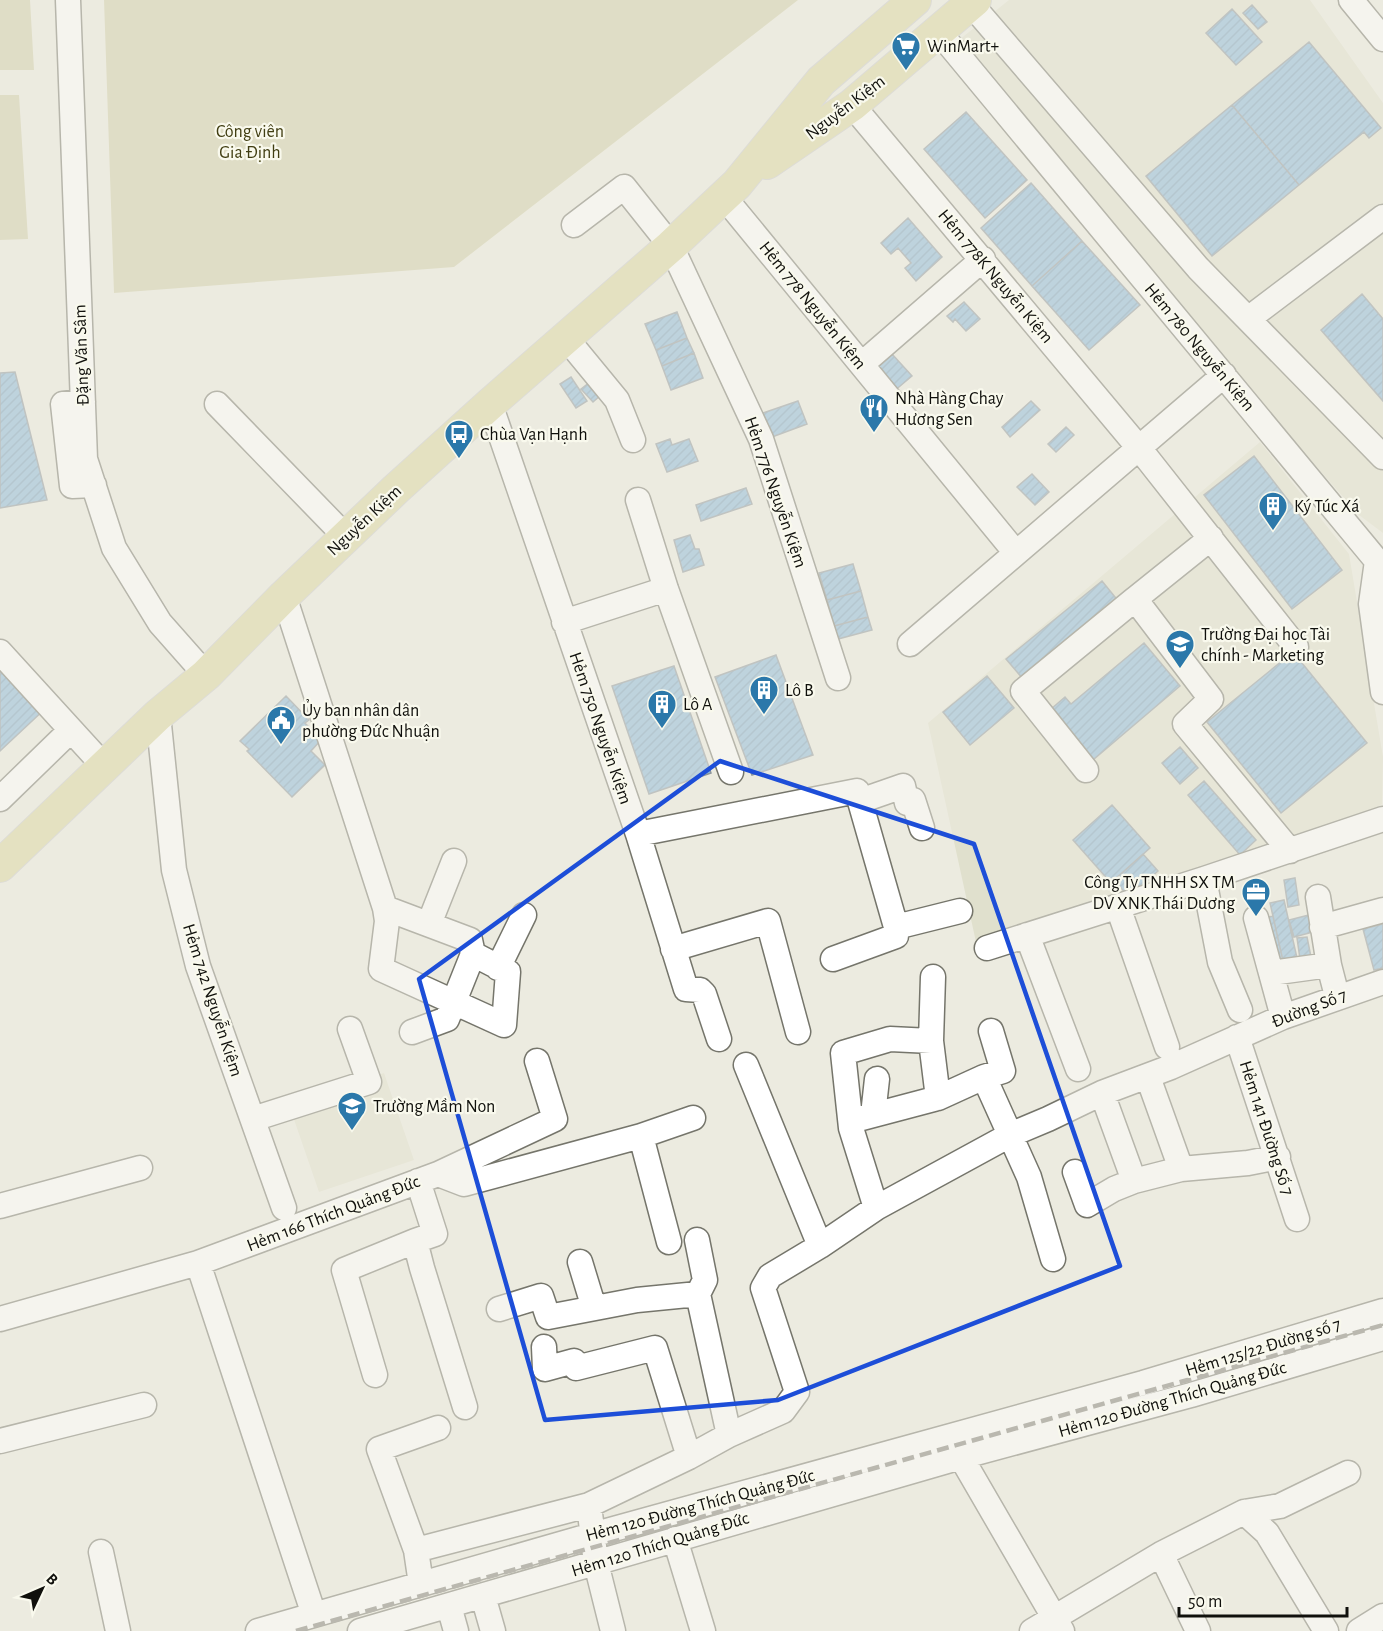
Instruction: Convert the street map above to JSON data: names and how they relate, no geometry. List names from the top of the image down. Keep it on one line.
{"streets":{"main road":["Nguyễn Kiệm"],"street":["Hẻm 778K Nguyễn Kiệm","Hẻm 778 Nguyễn Kiệm","Hẻm 780 Nguyễn Kiệm","Đặng Văn Sâm","Hẻm 776 Nguyễn Kiệm","Hẻm 750 Nguyễn Kiệm","Hẻm 742 Nguyễn Kiệm","Đường Số 7","Hẻm 141 Đường Số 7","Hẻm 166 Thích Quảng Đức","Hẻm 125/22 Đường số 7","Hẻm 120 Đường Thích Quảng Đức","Hẻm 120 Thích Quảng Đức"]},"crossings":[["Nguyễn Kiệm","Hẻm 778K Nguyễn Kiệm"],["Nguyễn Kiệm","Hẻm 778 Nguyễn Kiệm"],["Nguyễn Kiệm","Hẻm 780 Nguyễn Kiệm"],["Nguyễn Kiệm","Đặng Văn Sâm"],["Nguyễn Kiệm","Hẻm 776 Nguyễn Kiệm"],["Nguyễn Kiệm","Hẻm 750 Nguyễn Kiệm"],["Nguyễn Kiệm","Hẻm 742 Nguyễn Kiệm"],["Đường Số 7","Hẻm 141 Đường Số 7"],["Hẻm 125/22 Đường số 7","Hẻm 120 Đường Thích Quảng Đức"],["Hẻm 120 Đường Thích Quảng Đức","Hẻm 120 Thích Quảng Đức"]],"parks":["Công viên Gia Định"],"places":{"supermarket":["WinMart+"],"restaurant":["Nhà Hàng Chay Hương Sen"],"bus stop":["Chùa Vạn Hạnh"],"building":["Ký Túc Xá","Lô B","Lô A"],"school or university":["Trường Đại học Tài chính - Marketing","Trường Mầm Non"],"public building":["Ủy ban nhân dân phường Đức Nhuận"],"office":["Công Ty TNHH SX TM DV XNK Thái Dương"]},"scale_bar":"50 m","north":"top right"}
